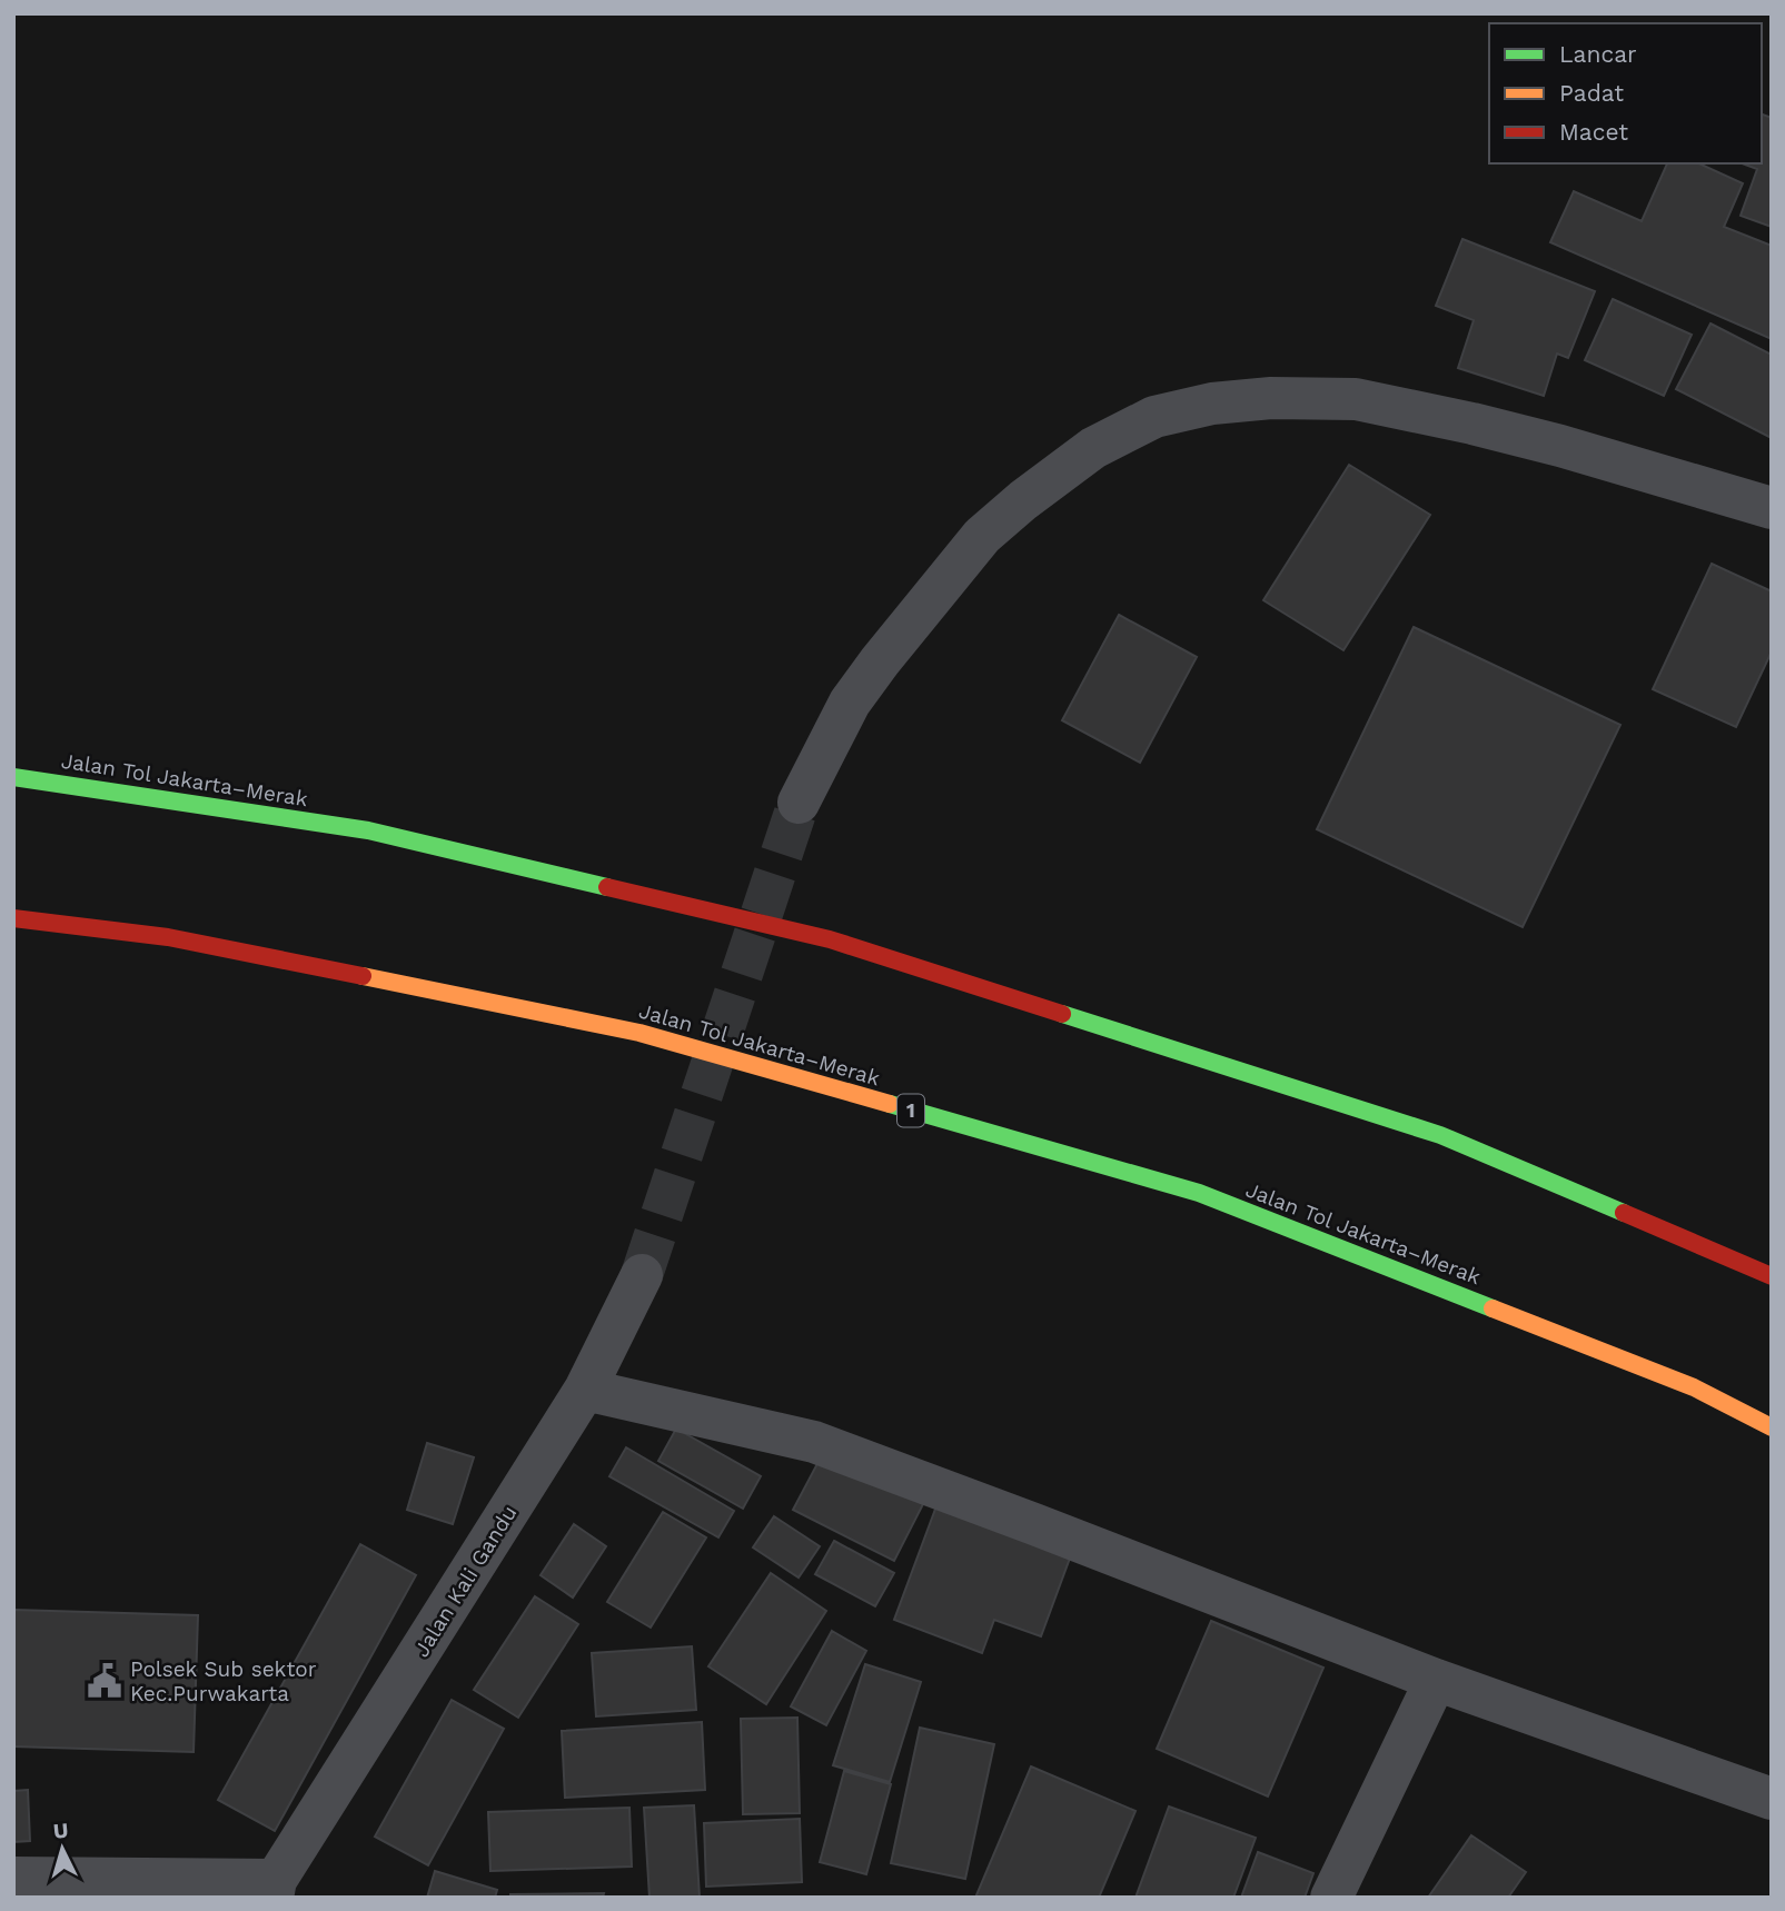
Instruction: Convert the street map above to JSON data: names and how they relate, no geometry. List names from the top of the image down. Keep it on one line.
{"streets":{"highway":["Jalan Tol Jakarta–Merak","1"],"street":["Jalan Kali Gandu"]},"places":{"public building":["Polsek Sub sektor Kec.Purwakarta"]},"legend":["Lancar","Padat","Macet"],"north":"top"}
